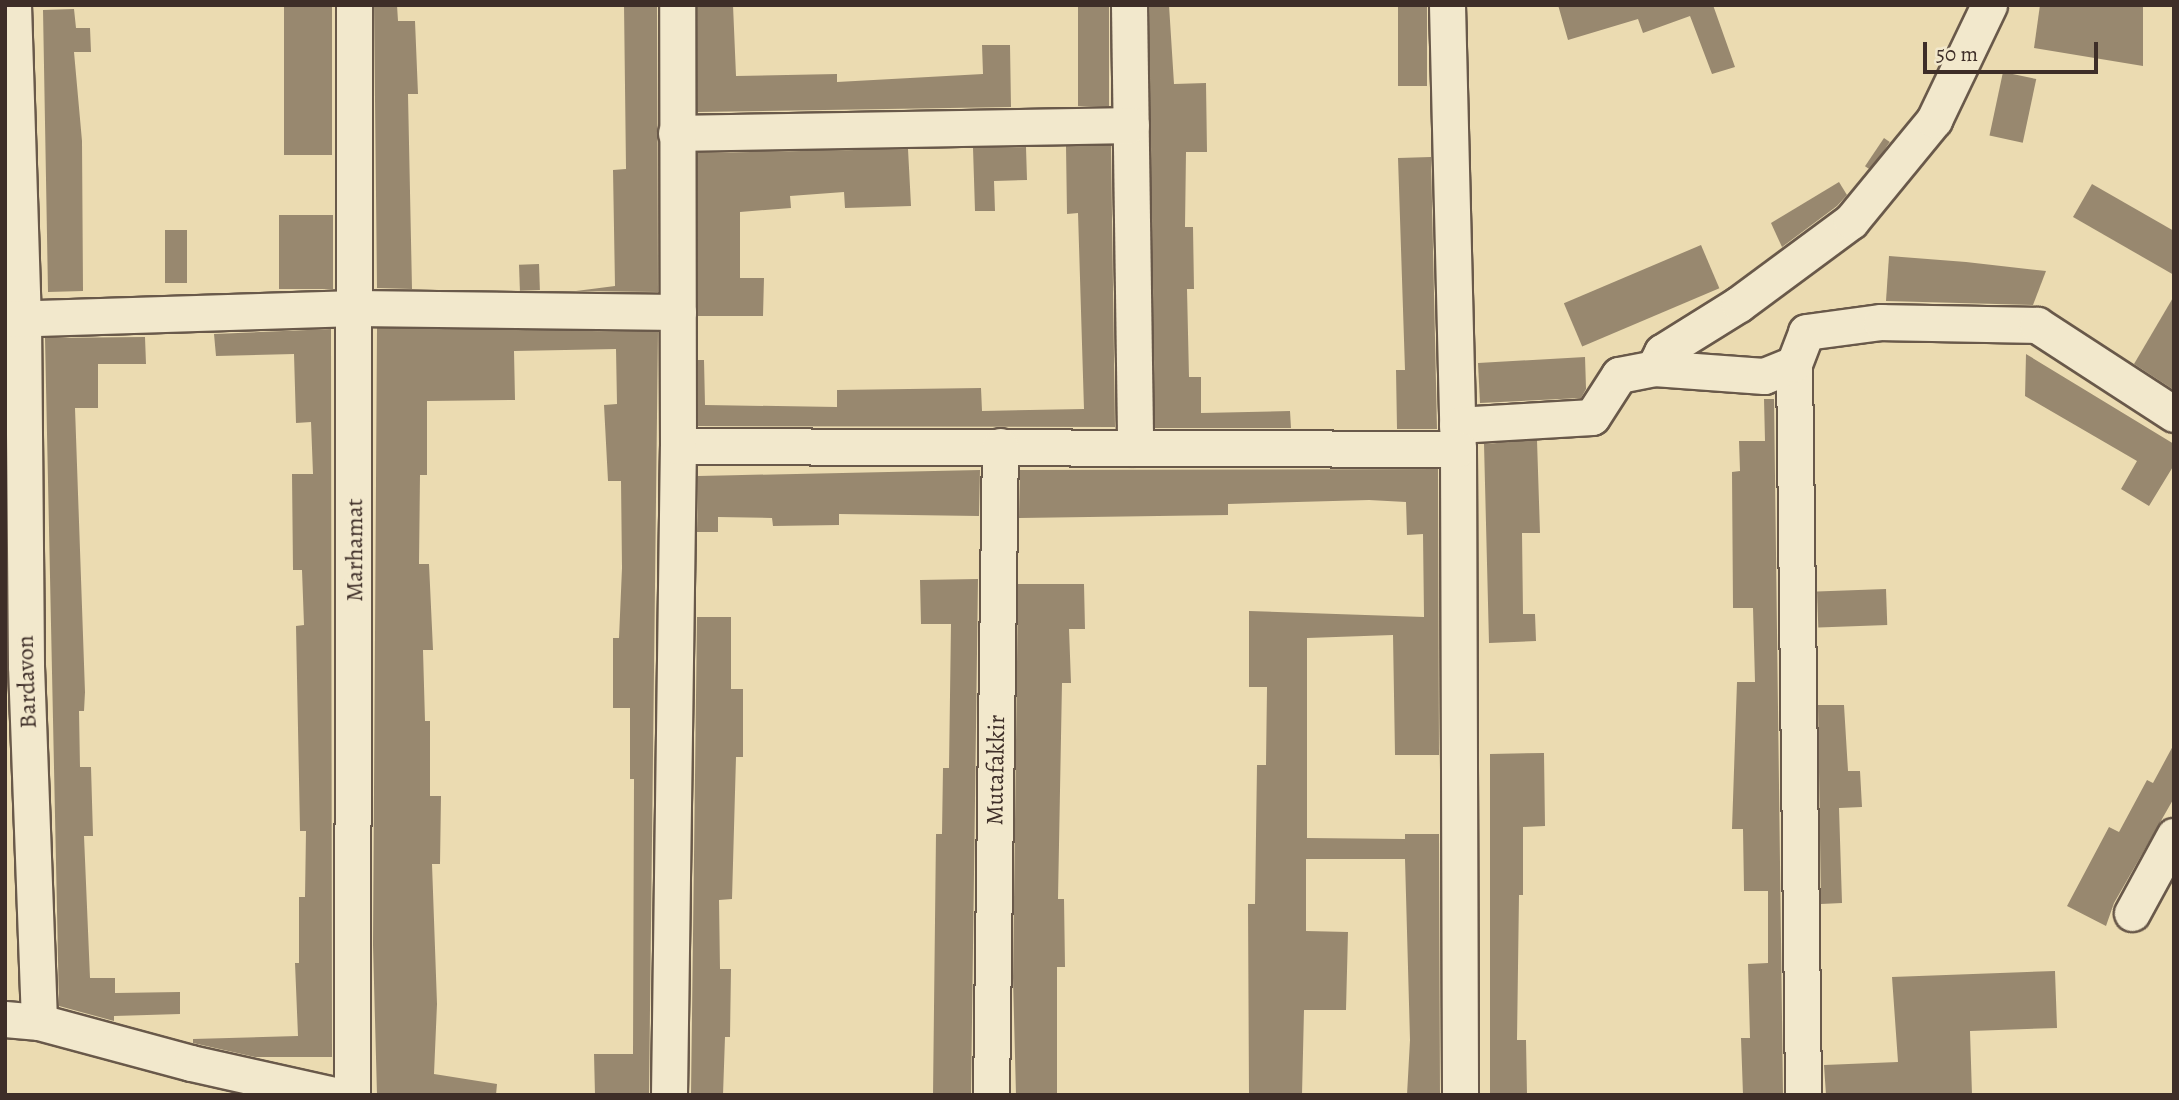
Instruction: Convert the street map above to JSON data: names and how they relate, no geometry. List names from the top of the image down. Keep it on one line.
{"streets":{"street":["Marhamat","Bardavon","Mutafakkir"]},"scale_bar":"50 m"}
